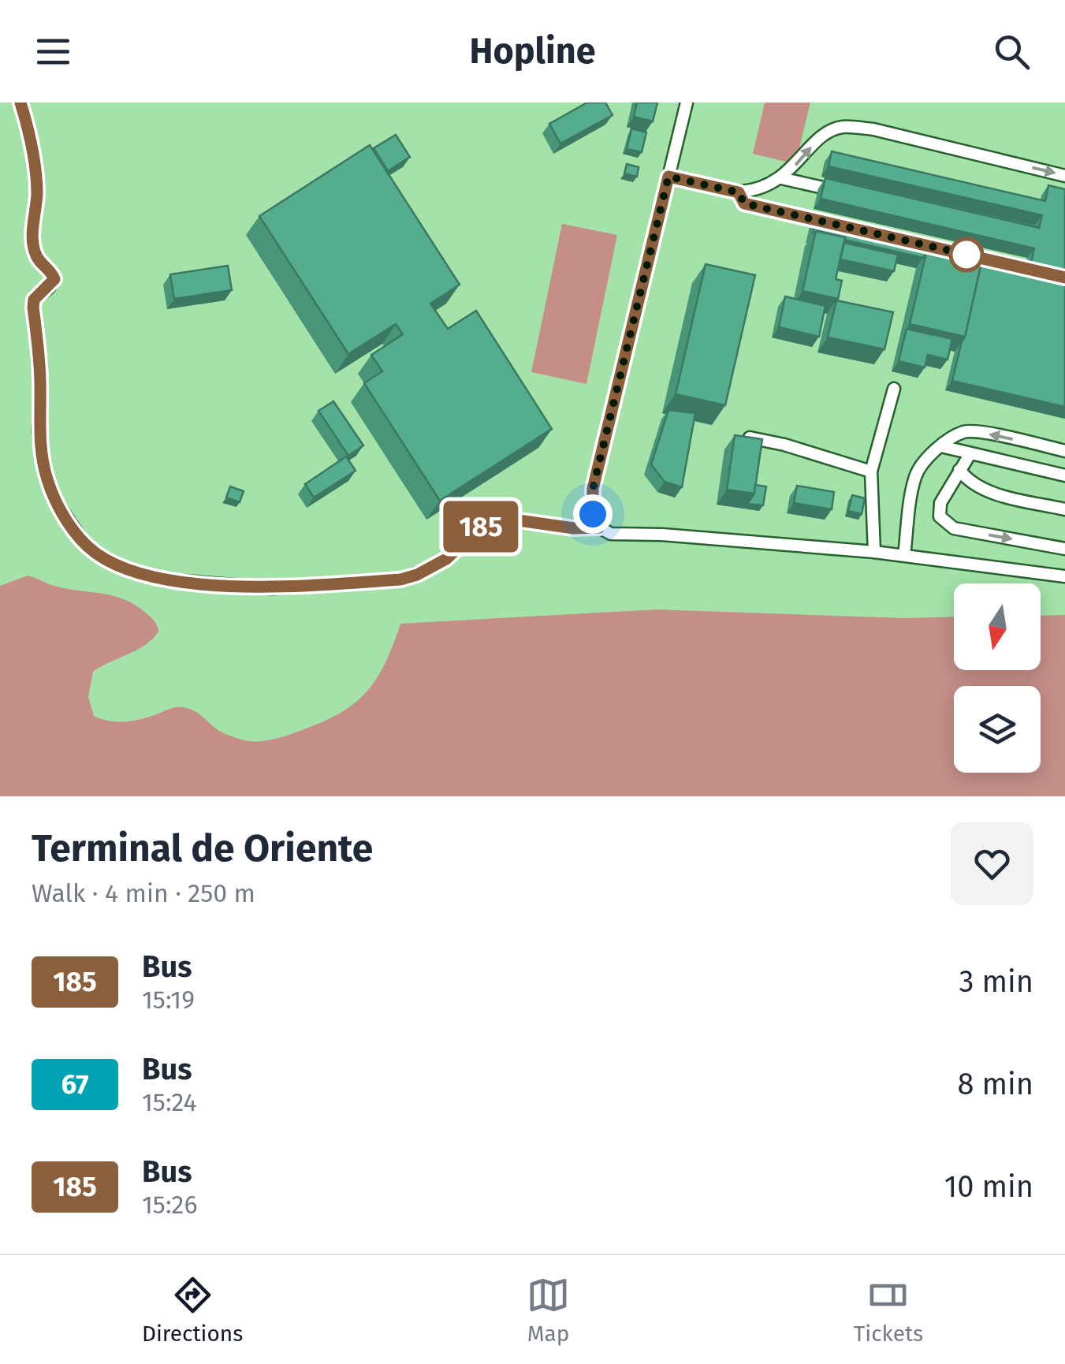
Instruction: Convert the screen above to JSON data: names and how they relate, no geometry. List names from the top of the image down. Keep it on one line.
{"lines":["bus line 185"],"north":"bottom","page":{"header":"Hopline","on_map":"185","heading":["Terminal de Oriente","Walk · 4 min · 250 m"],"list":[{"mark":"185","name":"Bus","note":"15:19","value":"3 min"},{"mark":"67","name":"Bus","note":"15:24","value":"8 min"},{"mark":"185","name":"Bus","note":"15:26","value":"10 min"}],"tabs":["Directions","Map","Tickets"]}}
